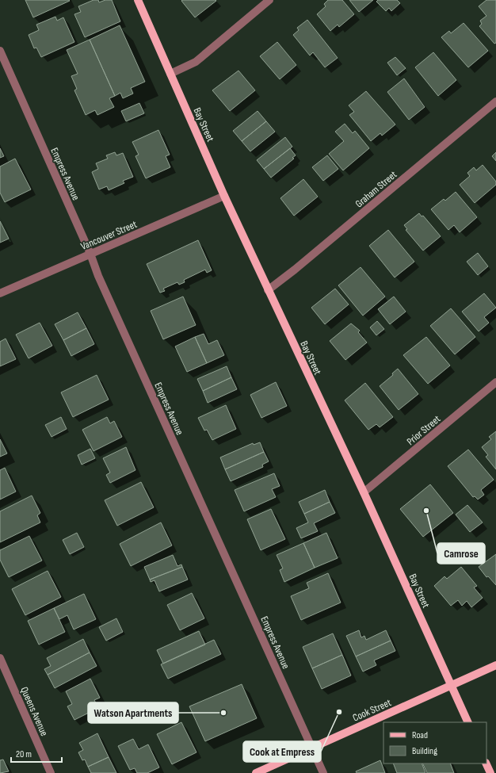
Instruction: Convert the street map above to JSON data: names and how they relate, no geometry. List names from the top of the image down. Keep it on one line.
{"streets":{"main road":["Bay Street","Cook Street"],"street":["Empress Avenue","Graham Street","Vancouver Street","Prior Street","Queens Avenue"]},"crossings":[["Bay Street","Graham Street"],["Bay Street","Vancouver Street"],["Bay Street","Prior Street"],["Bay Street","Cook Street"],["Empress Avenue","Vancouver Street"],["Empress Avenue","Cook Street"]],"places":["Camrose","Cook at Empress","Watson Apartments"],"legend":["Road","Building"],"scale_bar":"20 m"}
